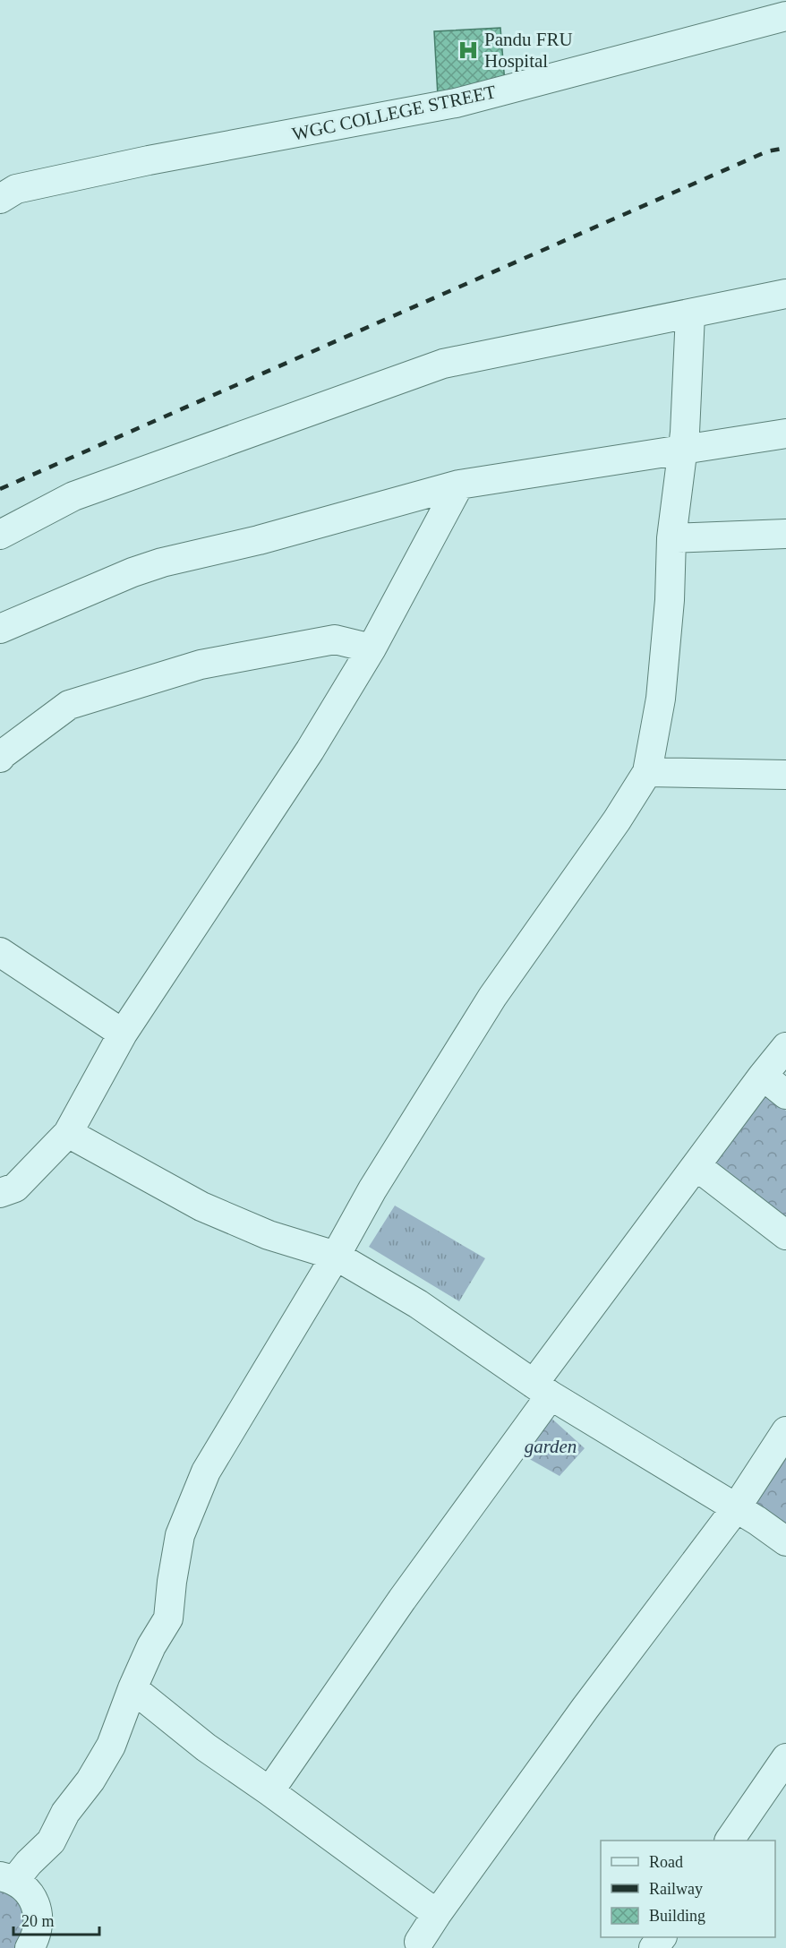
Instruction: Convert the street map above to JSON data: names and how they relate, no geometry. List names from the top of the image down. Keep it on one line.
{"streets":{"street":["WGC COLLEGE STREET"]},"parks":["garden"],"places":{"hospital":["Pandu FRU Hospital"]},"legend":["Road","Railway","Building"],"scale_bar":"20 m"}
